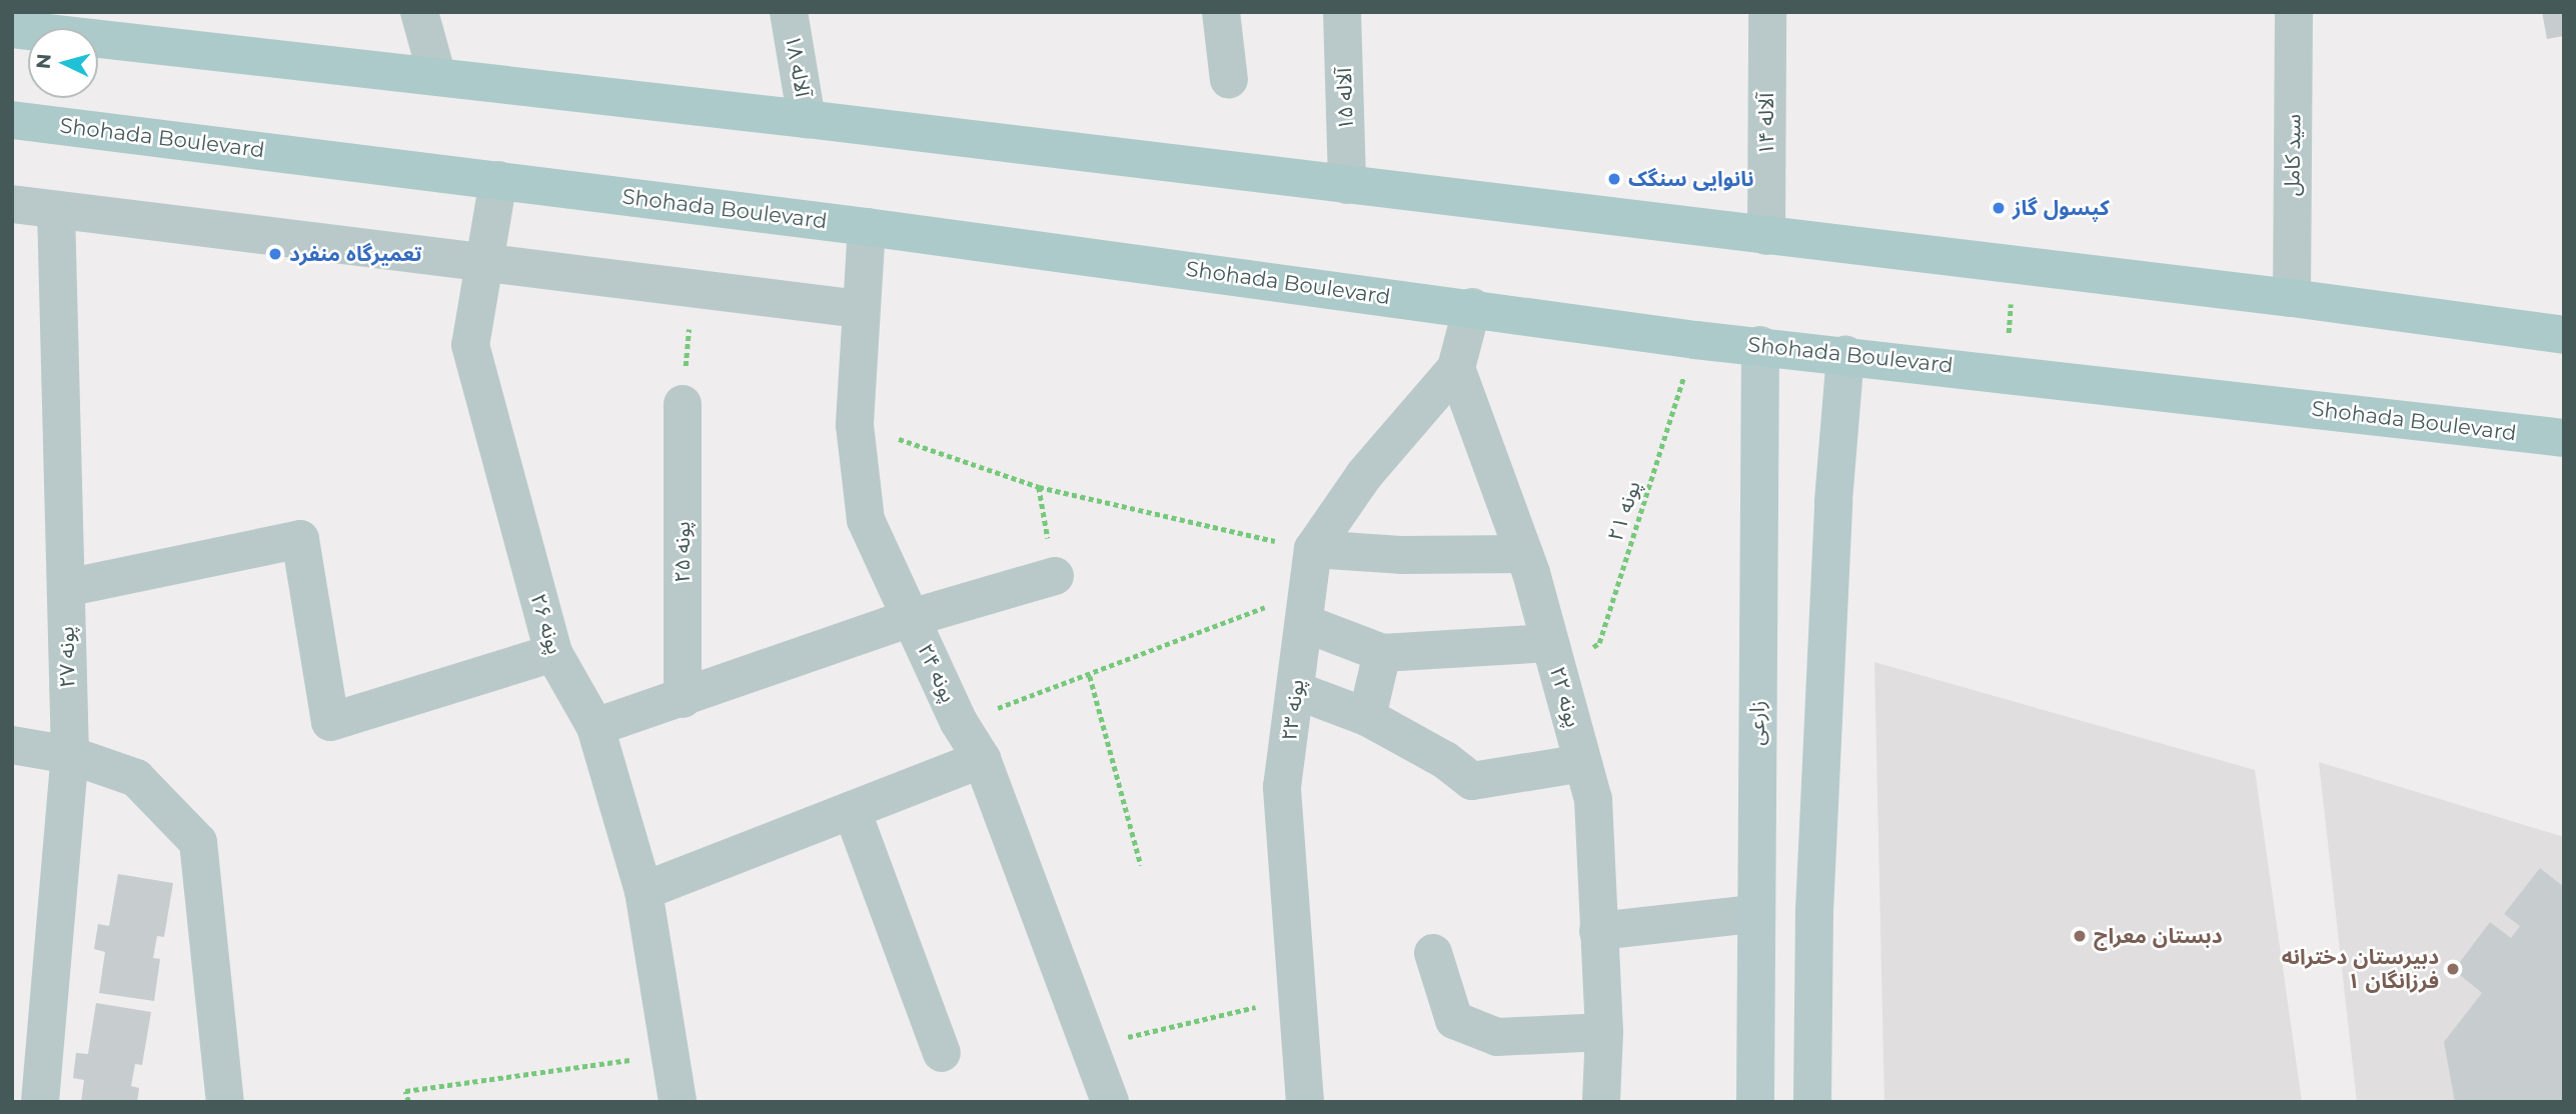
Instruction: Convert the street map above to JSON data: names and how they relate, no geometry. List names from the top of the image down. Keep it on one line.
{"streets":{"main road":["Shohada Boulevard","زارعی"],"street":["آلاله ۱۸","آلاله ۱۵","آلاله ۱۴","سید کامل","پونه ۲۵","پونه ۲۶","پونه ۲۷","پونه ۲۴","پونه ۲۲","پونه ۲۳"],"path":["پونه ۲۱"]},"crossings":[["Shohada Boulevard","پونه ۲۱"],["Shohada Boulevard","پونه ۲۶"],["Shohada Boulevard","پونه ۲۴"],["Shohada Boulevard","زارعی"],["پونه ۲۱","پونه ۲۲"],["پونه ۲۲","پونه ۲۳"]],"places":["نانوایی سنگک","کپسول گاز","تعمیرگاه منفرد","دبستان معراج","دبیرستان دخترانه فرزانگان ۱"],"north":"left"}
